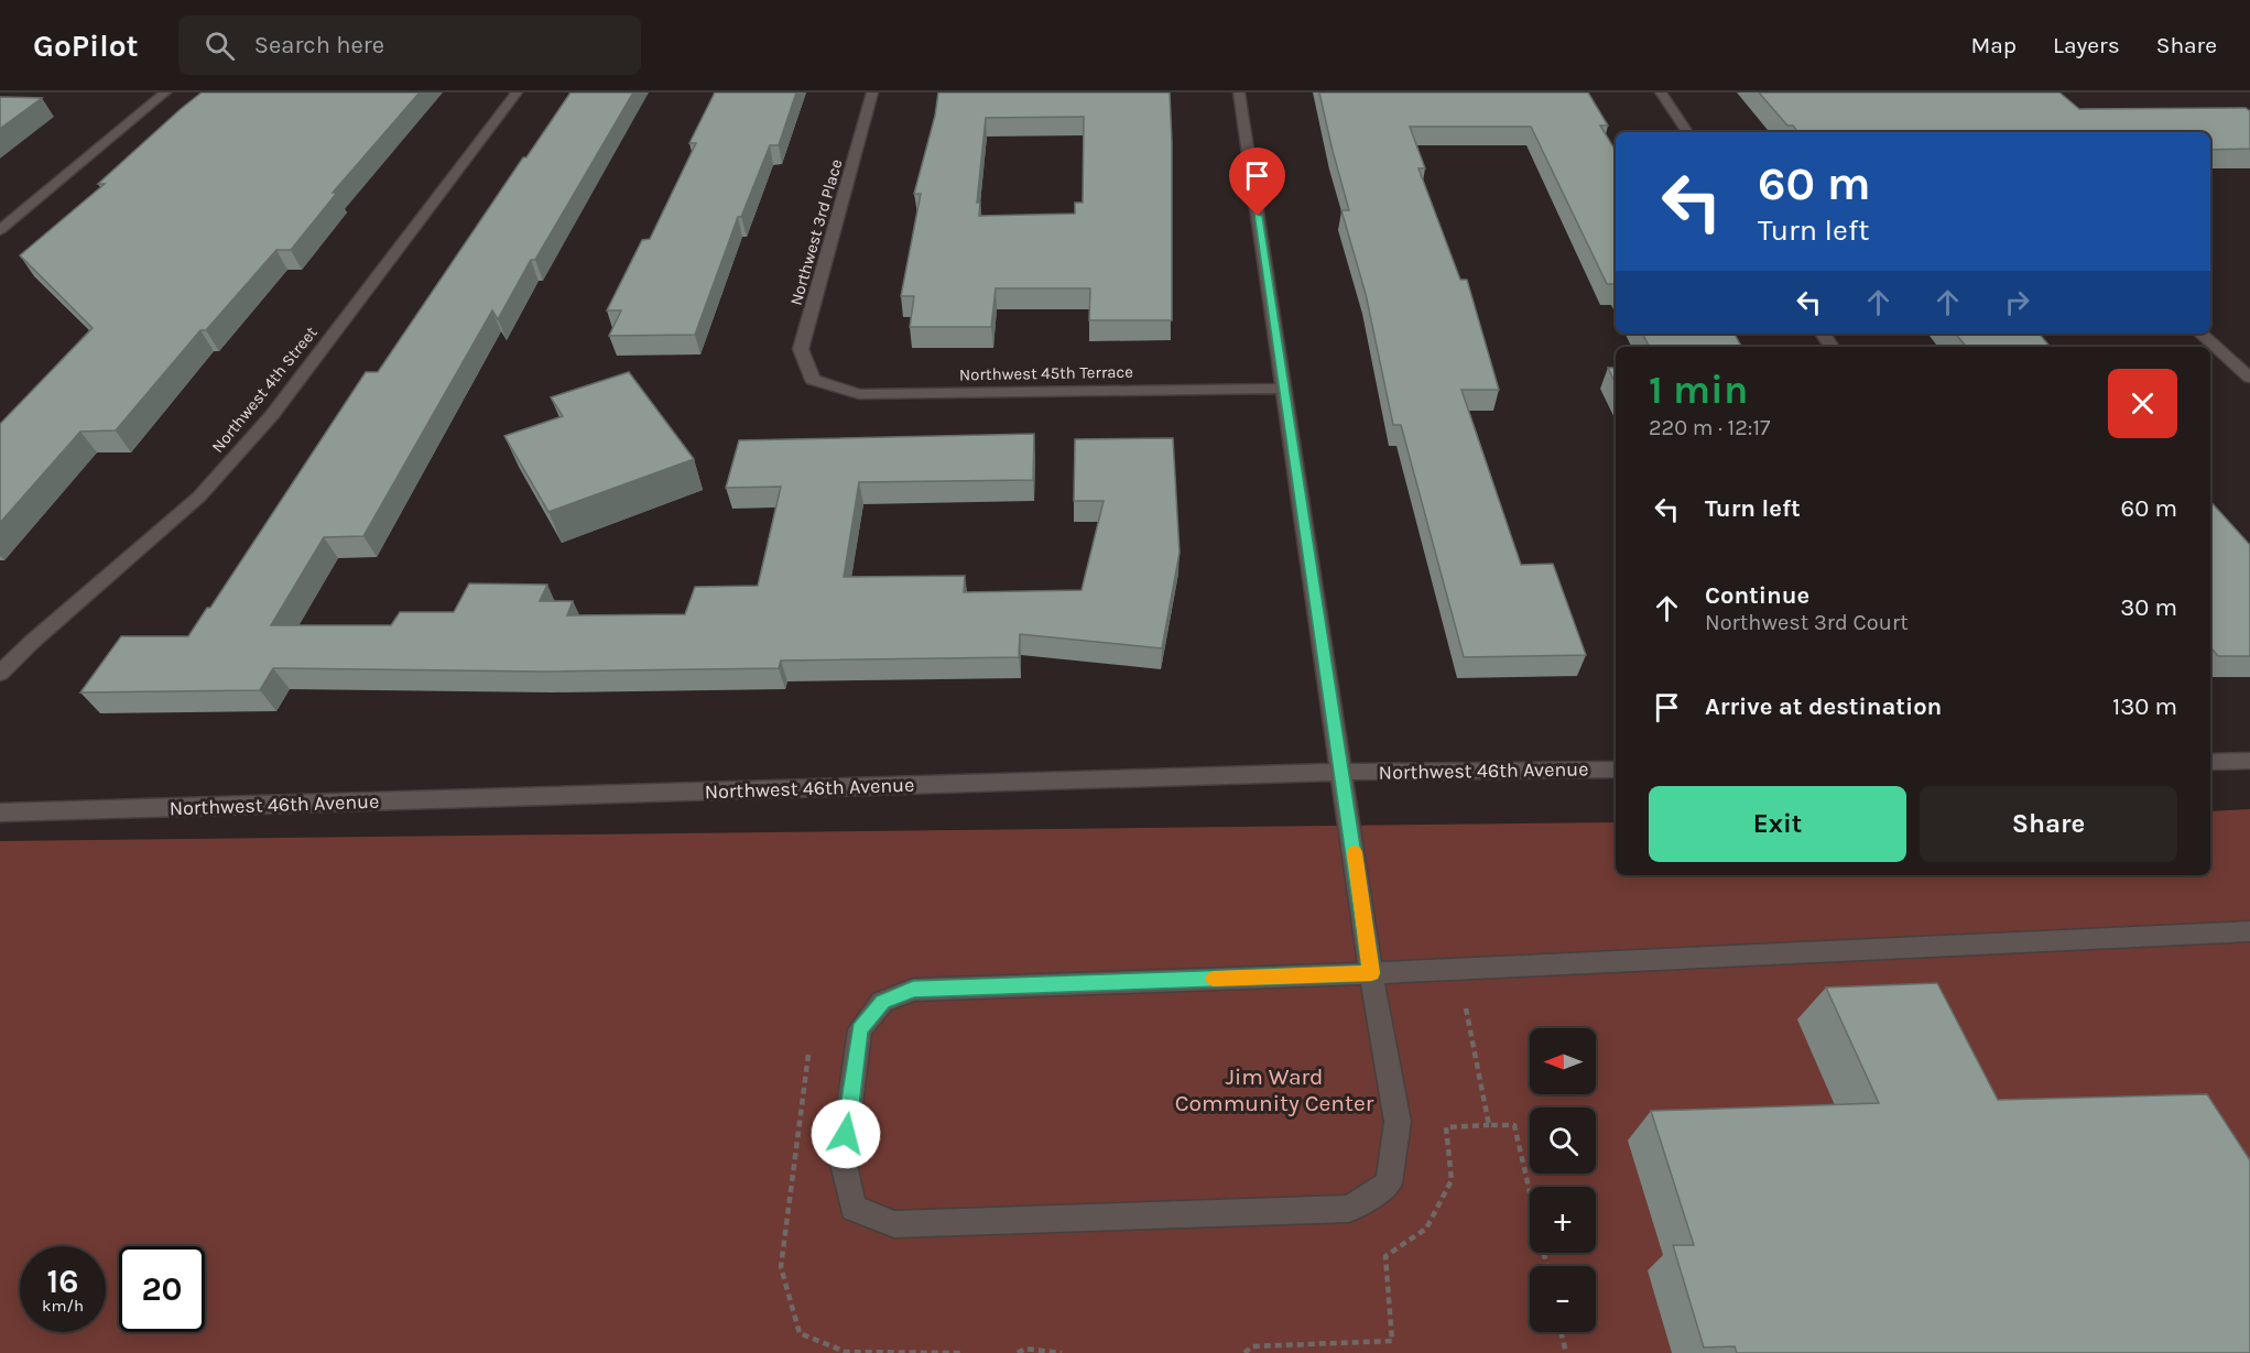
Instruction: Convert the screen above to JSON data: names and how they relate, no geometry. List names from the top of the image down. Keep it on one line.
{"streets":{"street":["Northwest 3rd Place","Northwest 45th Terrace","Northwest 4th Street","Northwest 46th Avenue"]},"crossings":[["Northwest 3rd Place","Northwest 45th Terrace"]],"parks":["Jim Ward Community Center"],"north":"left","page":{"header":"GoPilot","search":"Search here","nav":["Map","Layers","Share"],"turn":["60 m","Turn left"],"heading":["1 min","220 m · 12:17"],"list":[{"name":"Turn left","value":"60 m"},{"name":"Continue","note":"Northwest 3rd Court","value":"30 m"},{"name":"Arrive at destination","value":"130 m"}],"buttons":["Exit","Share"],"map_buttons":["+","−"],"speed":"16 km/h","limit":"20"}}
